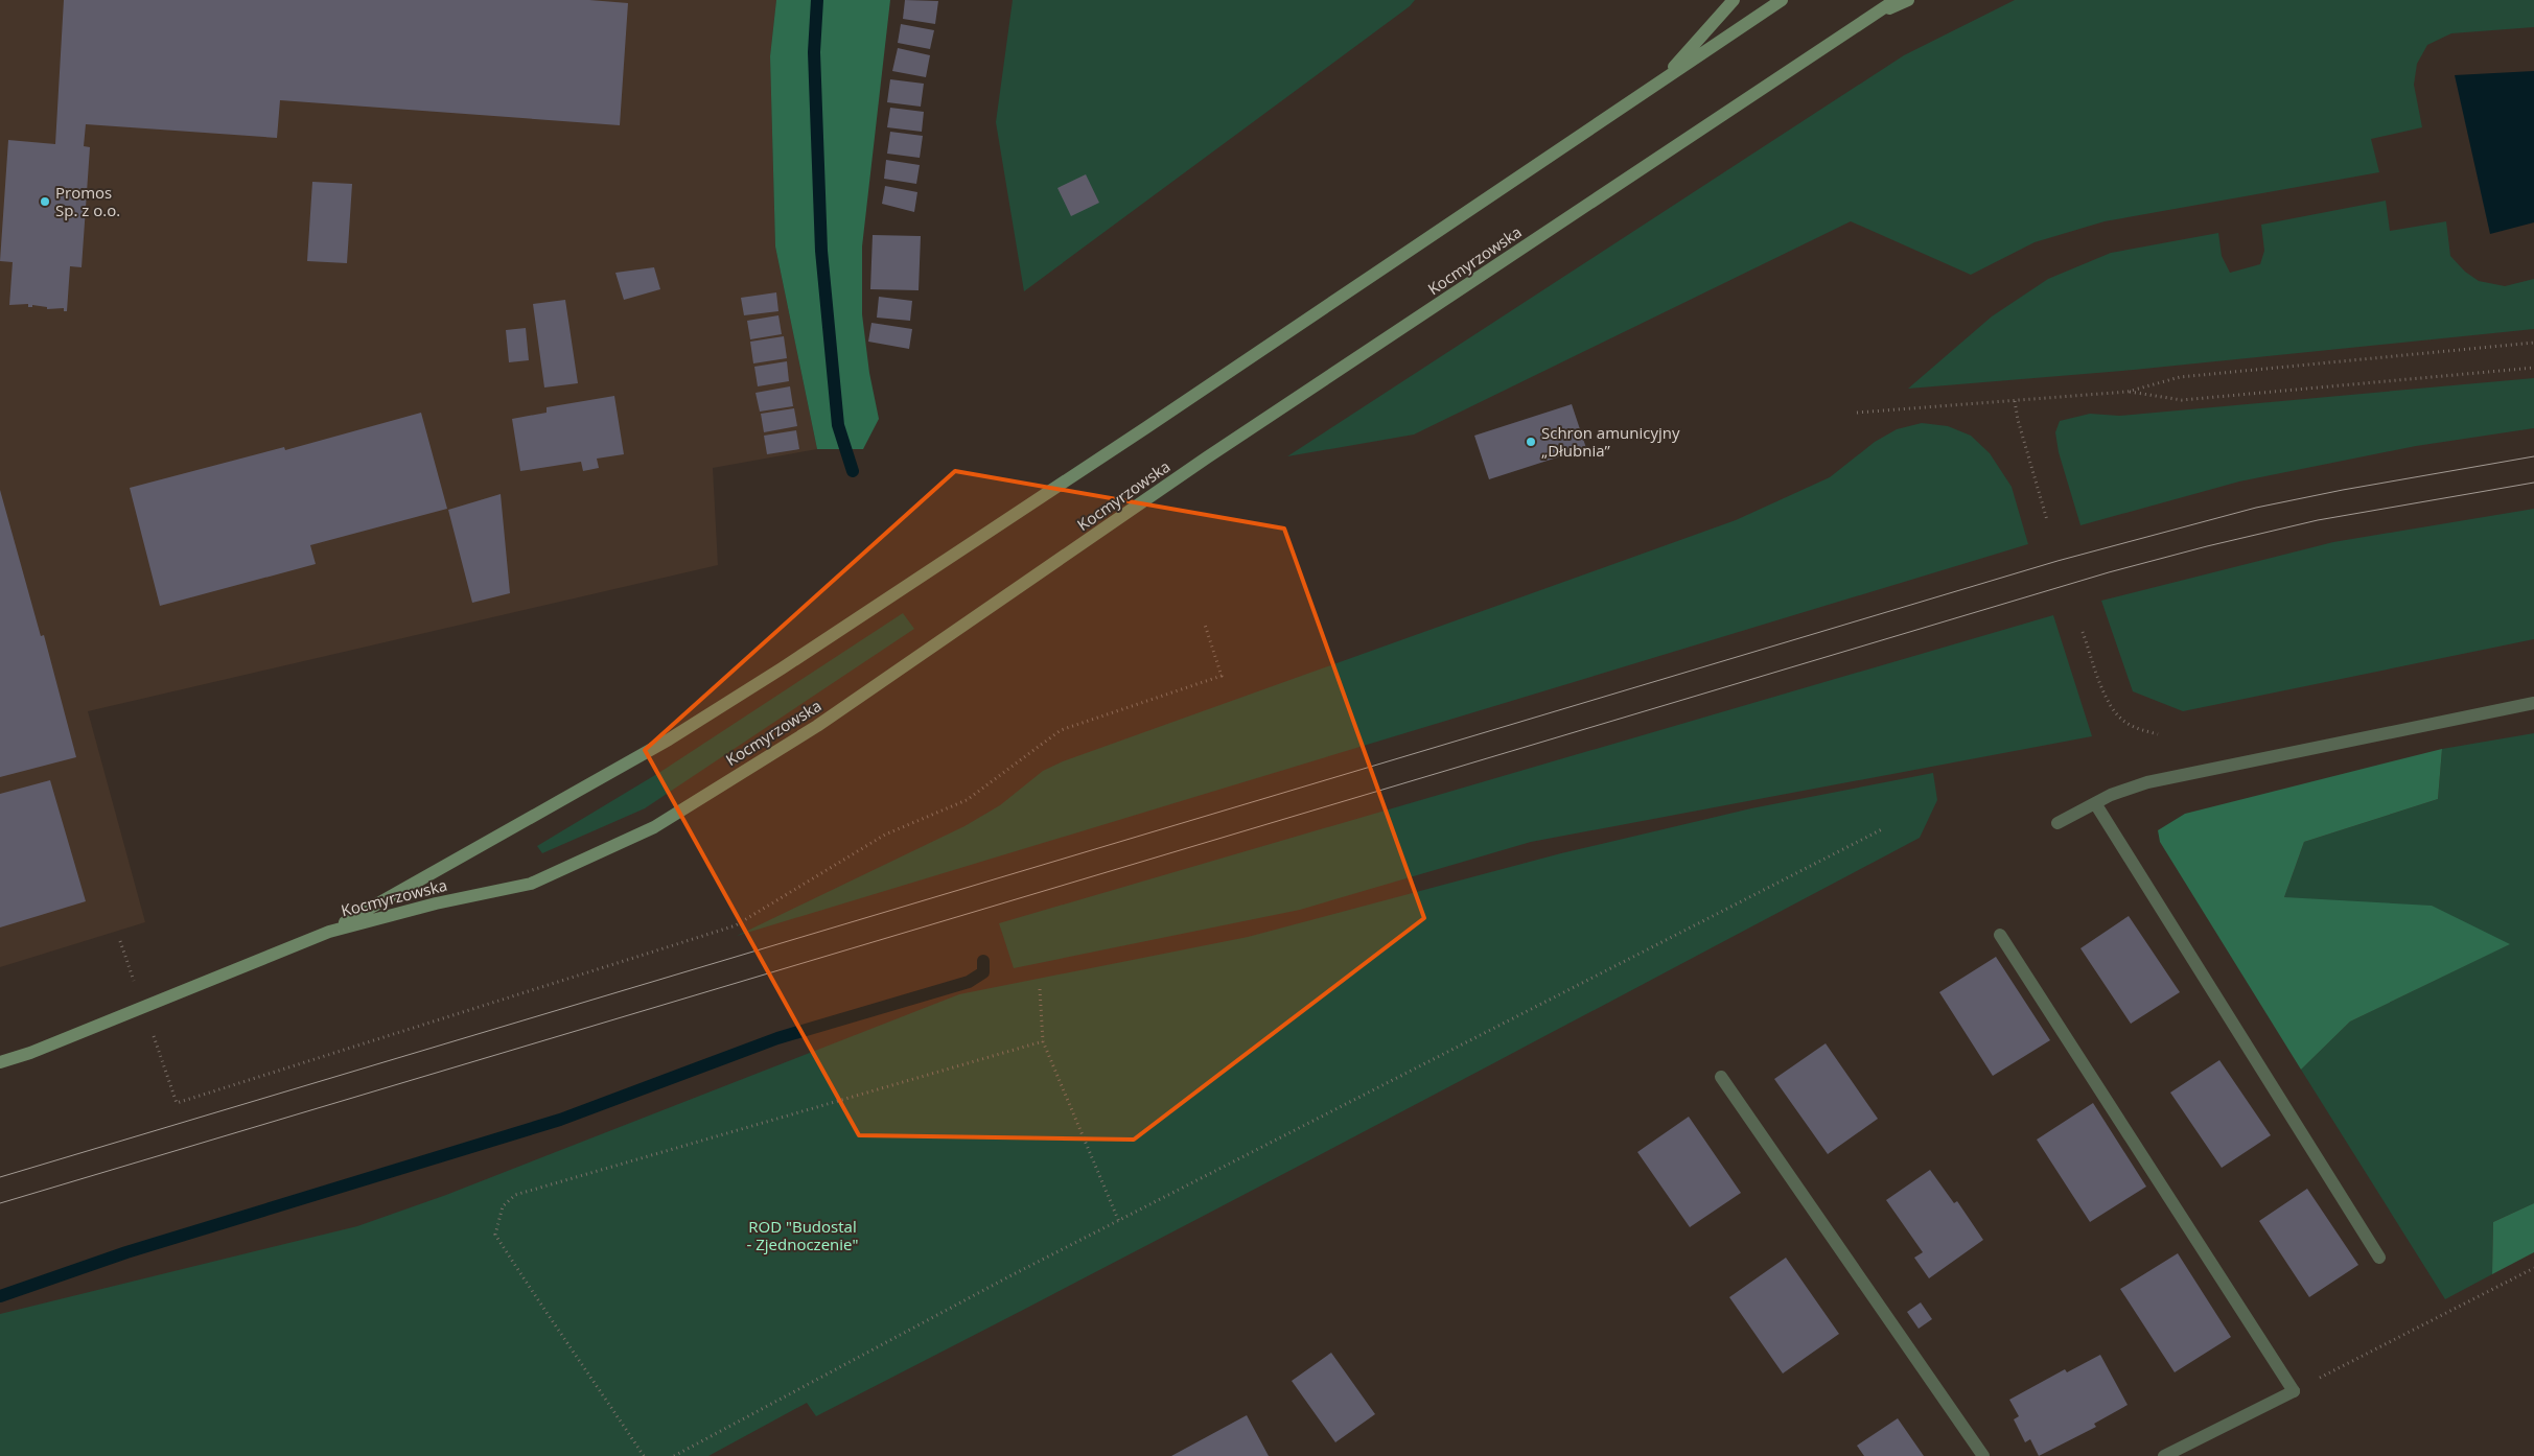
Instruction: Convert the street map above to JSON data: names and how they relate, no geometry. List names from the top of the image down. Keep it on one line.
{"streets":{"main road":["Kocmyrzowska"]},"parks":["ROD \"Budostal - Zjednoczenie\""],"places":["Promos Sp. z o.o.","Schron amunicyjny „Dłubnia”"]}
